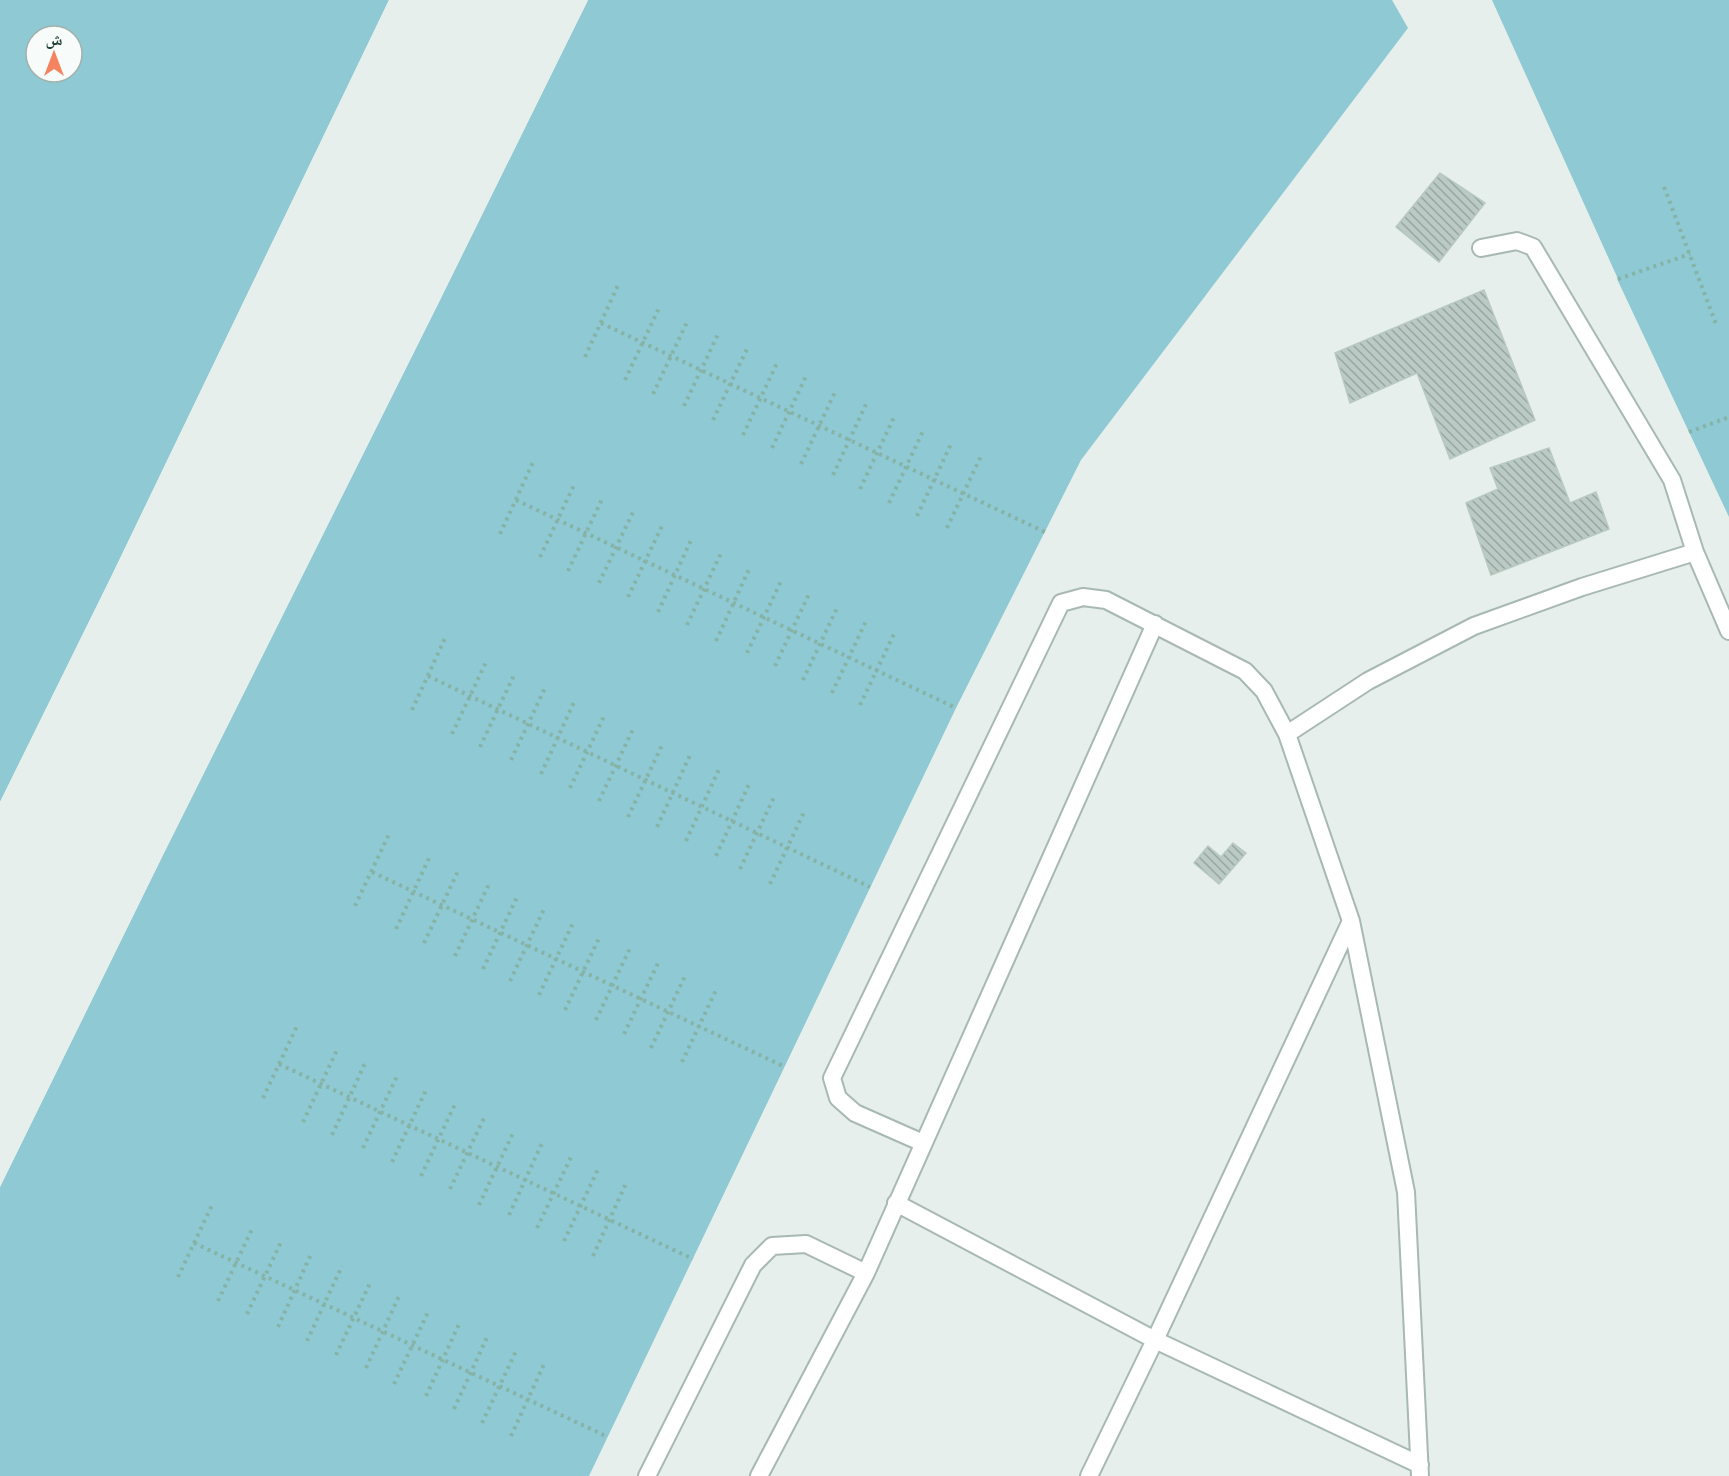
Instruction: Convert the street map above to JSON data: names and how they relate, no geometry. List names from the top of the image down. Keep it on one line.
{"north":"top"}
